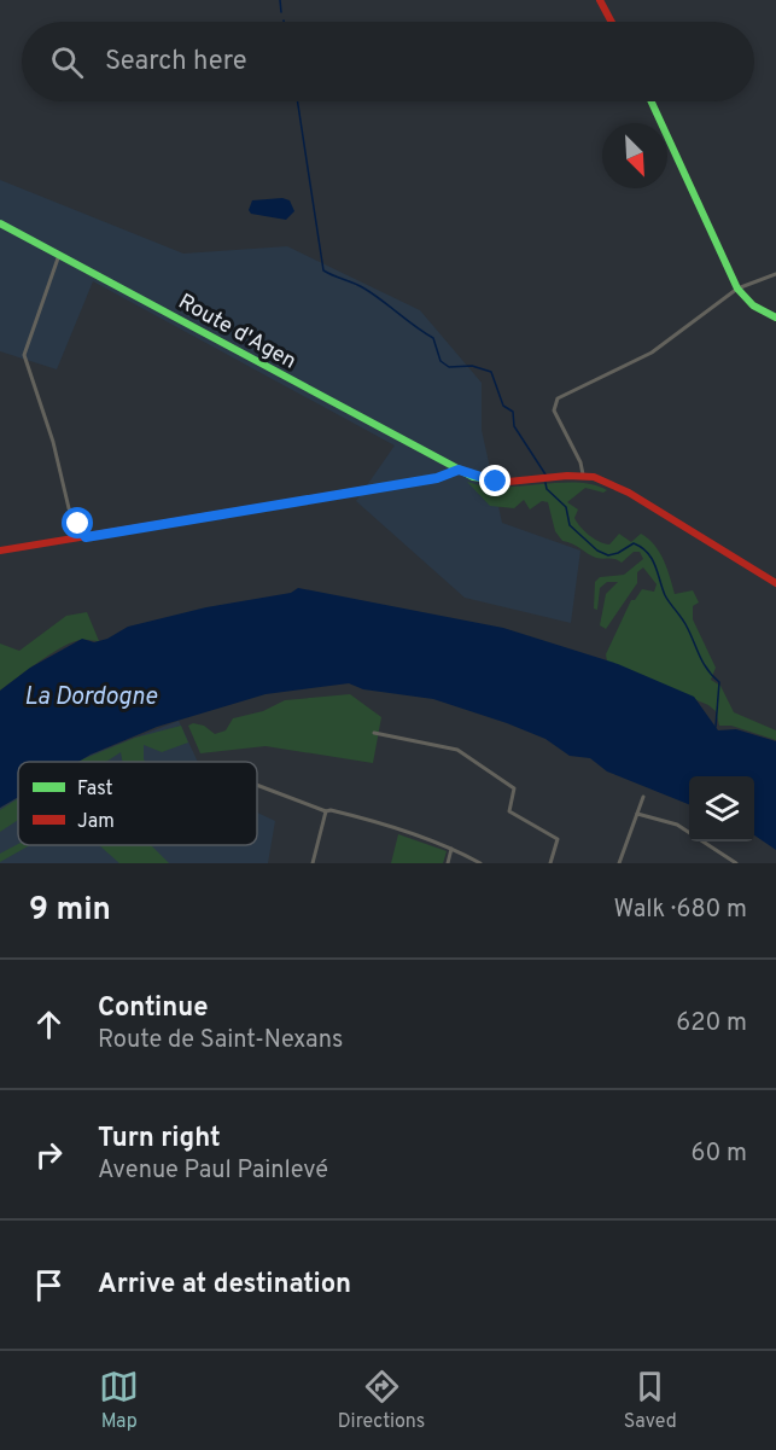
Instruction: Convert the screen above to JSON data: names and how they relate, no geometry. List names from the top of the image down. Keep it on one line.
{"streets":{"main road":["Route d'Agen"]},"water":["La Dordogne"],"legend":["Fast","Jam"],"north":"bottom right","page":{"search":"Search here","heading":["9 min","Walk · 680 m"],"list":[["Continue","Route de Saint-Nexans","620 m"],["Turn right","Avenue Paul Painlevé","60 m"],"Arrive at destination"],"nav":["Map","Directions","Saved"]}}
